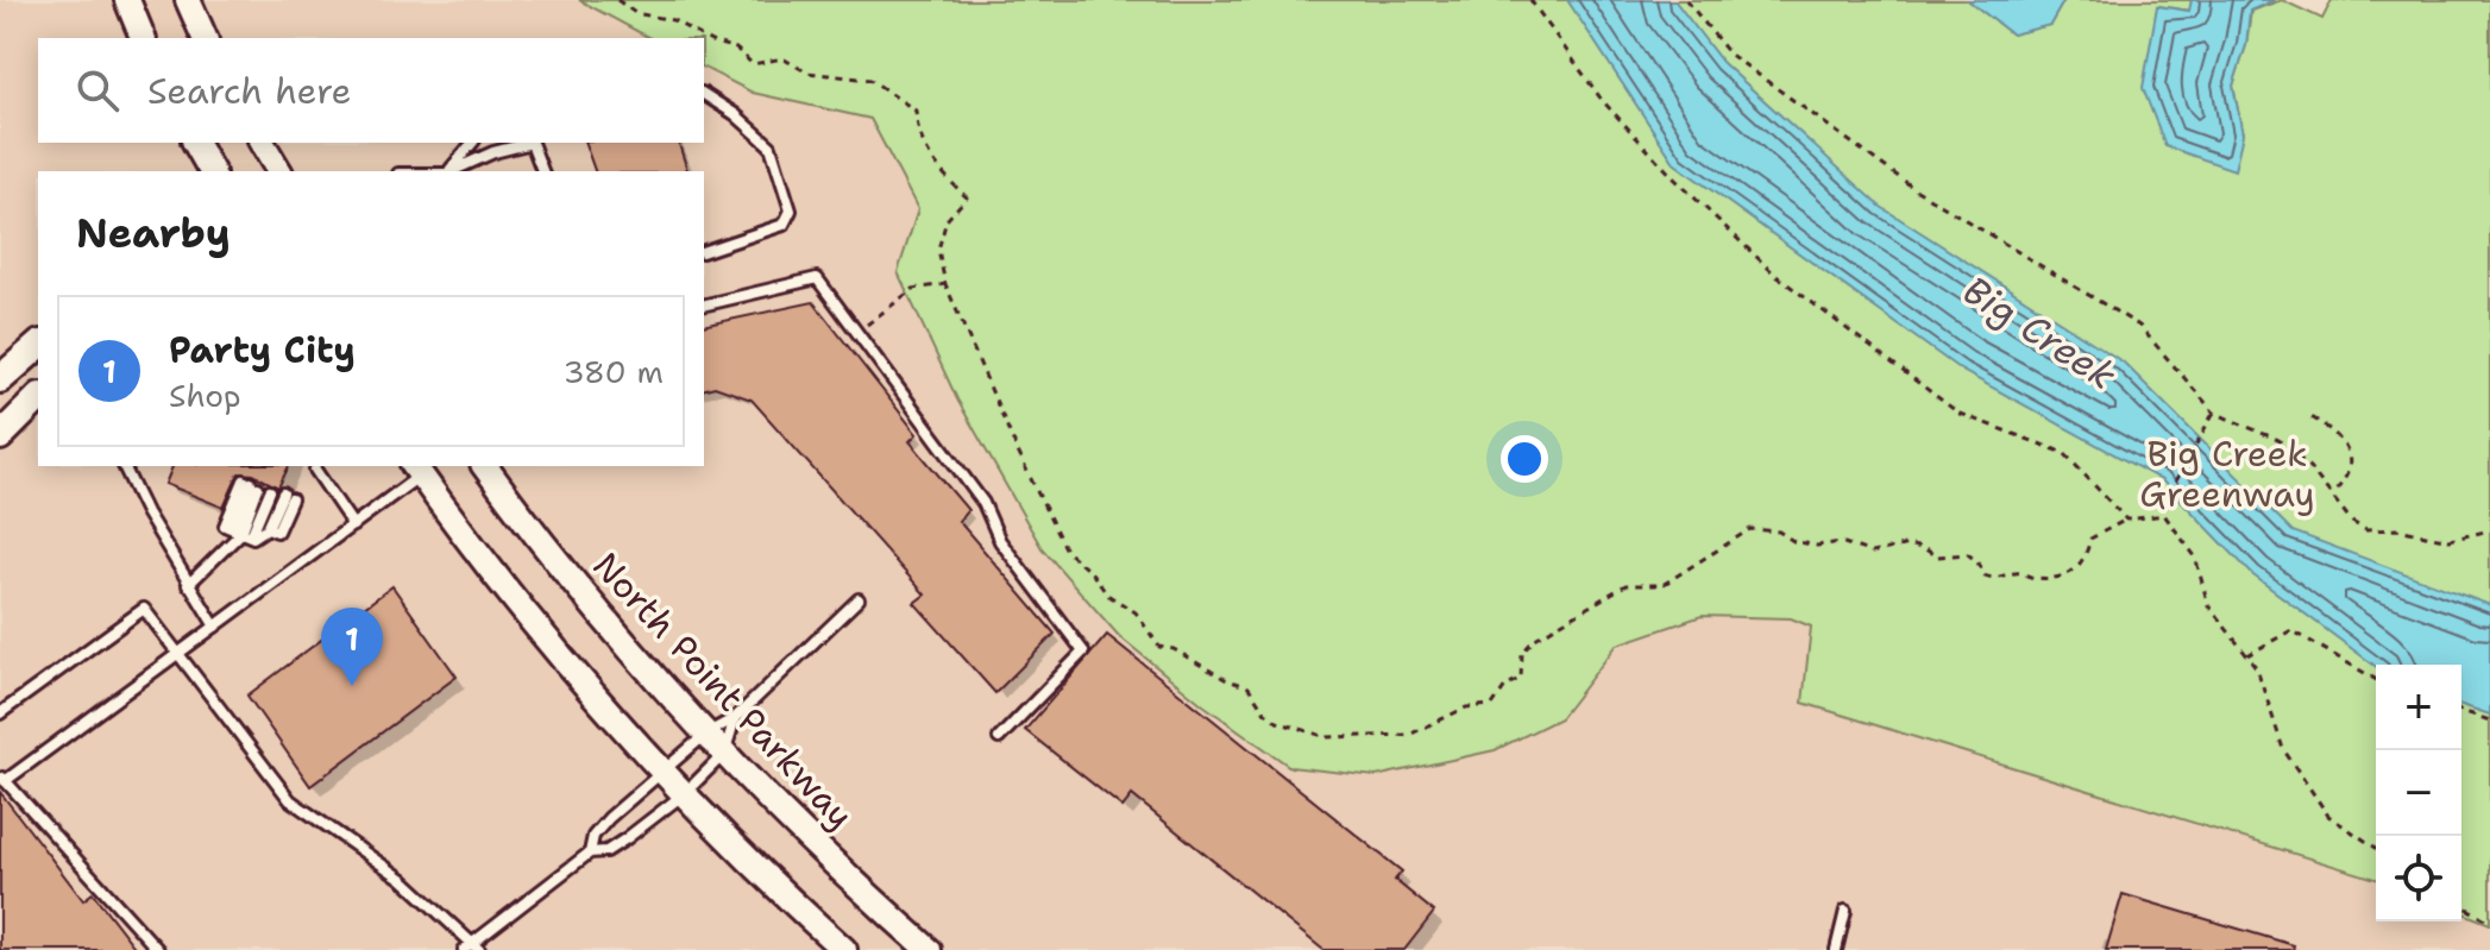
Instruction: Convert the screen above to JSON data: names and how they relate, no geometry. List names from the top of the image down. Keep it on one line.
{"streets":{"street":["North Point Parkway"]},"water":["Big Creek"],"parks":["Big Creek Greenway"],"page":{"search":"Search here","heading":"Nearby","list":[{"mark":"1","name":"Party City","note":"Shop","value":"380 m"}],"pins":"1","map_buttons":["+","−"]}}
